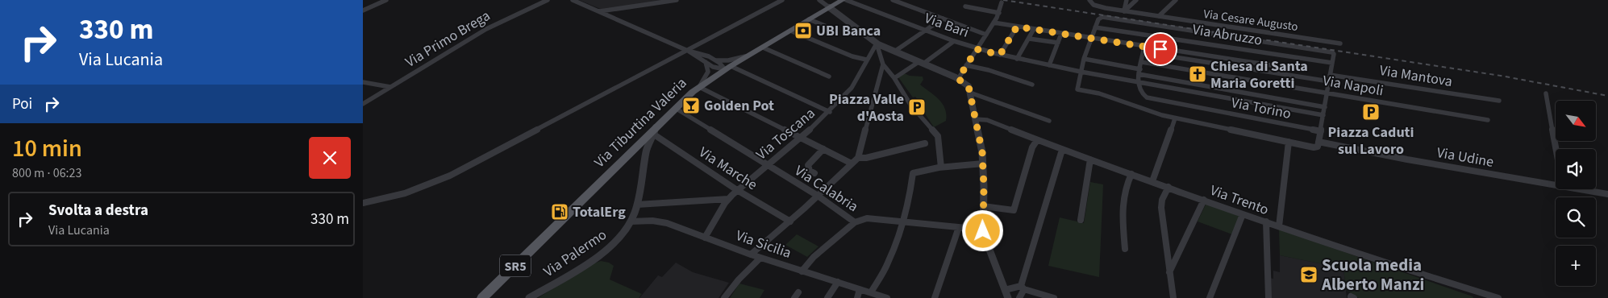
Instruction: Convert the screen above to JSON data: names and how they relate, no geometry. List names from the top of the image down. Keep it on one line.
{"streets":{"main road":["Via Tiburtina Valeria","SR5"],"street":["Via Cesare Augusto","Via Bari","Via Abruzzo","Via Primo Brega","Via Mantova","Via Napoli","Via Torino","Via Toscana","Via Udine","Via Marche","Via Calabria","Via Trento","Via Sicilia","Via Palermo"]},"crossings":[["Via Bari","Via Torino"],["Via Bari","Via Udine"],["Via Tiburtina Valeria","Via Marche"],["Via Tiburtina Valeria","Via Calabria"],["Via Tiburtina Valeria","Via Palermo"],["Via Toscana","Via Marche"],["Via Toscana","Via Calabria"],["Via Toscana","Via Sicilia"],["Via Sicilia","Via Palermo"]],"places":{"bank":["UBI Banca"],"church":["Chiesa di Santa Maria Goretti"],"bar":["Golden Pot"],"parking":["Piazza Valle d'Aosta","Piazza Caduti sul Lavoro"],"fuel station":["TotalErg"],"school or university":["Scuola media Alberto Manzi"]},"north":"bottom right","page":{"turn":["330 m","Via Lucania"],"then":"Poi","map_buttons":"+","heading":["10 min","800 m · 06:23"],"list":[{"name":"Svolta a destra","note":"Via Lucania","value":"330 m"}]}}
